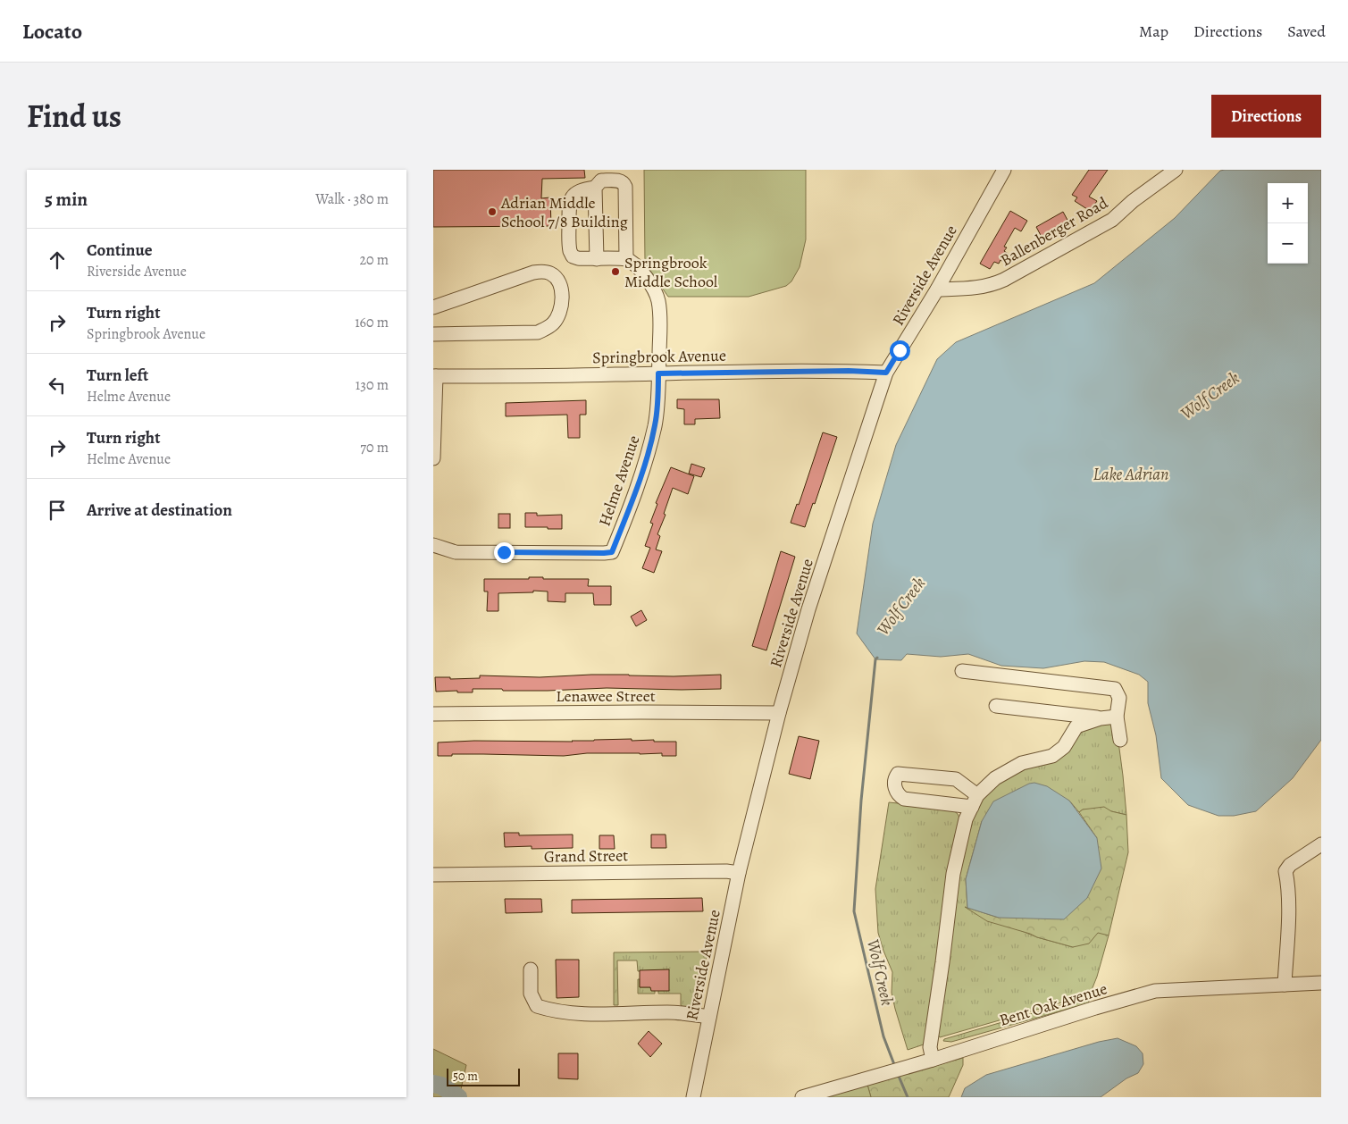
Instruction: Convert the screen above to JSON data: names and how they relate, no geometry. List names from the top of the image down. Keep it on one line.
{"streets":{"street":["Ballenberger Road","Riverside Avenue","Springbrook Avenue","Helme Avenue","Lenawee Street","Grand Street","Bent Oak Avenue"]},"crossings":[["Ballenberger Road","Riverside Avenue"],["Riverside Avenue","Springbrook Avenue"],["Riverside Avenue","Lenawee Street"],["Riverside Avenue","Grand Street"],["Springbrook Avenue","Helme Avenue"]],"water":["Wolf Creek","Lake Adrian"],"places":["Adrian Middle School 7/8 Building","Springbrook Middle School"],"scale_bar":"50 m","page":{"header":"Locato","nav":["Map","Directions","Saved"],"title":"Find us","buttons":"Directions","heading":["5 min","Walk · 380 m"],"map_buttons":["+","−"],"list":[["Continue","Riverside Avenue","20 m"],["Turn right","Springbrook Avenue","160 m"],["Turn left","Helme Avenue","130 m"],["Turn right","Helme Avenue","70 m"],"Arrive at destination"],"scale":"50 m"}}
